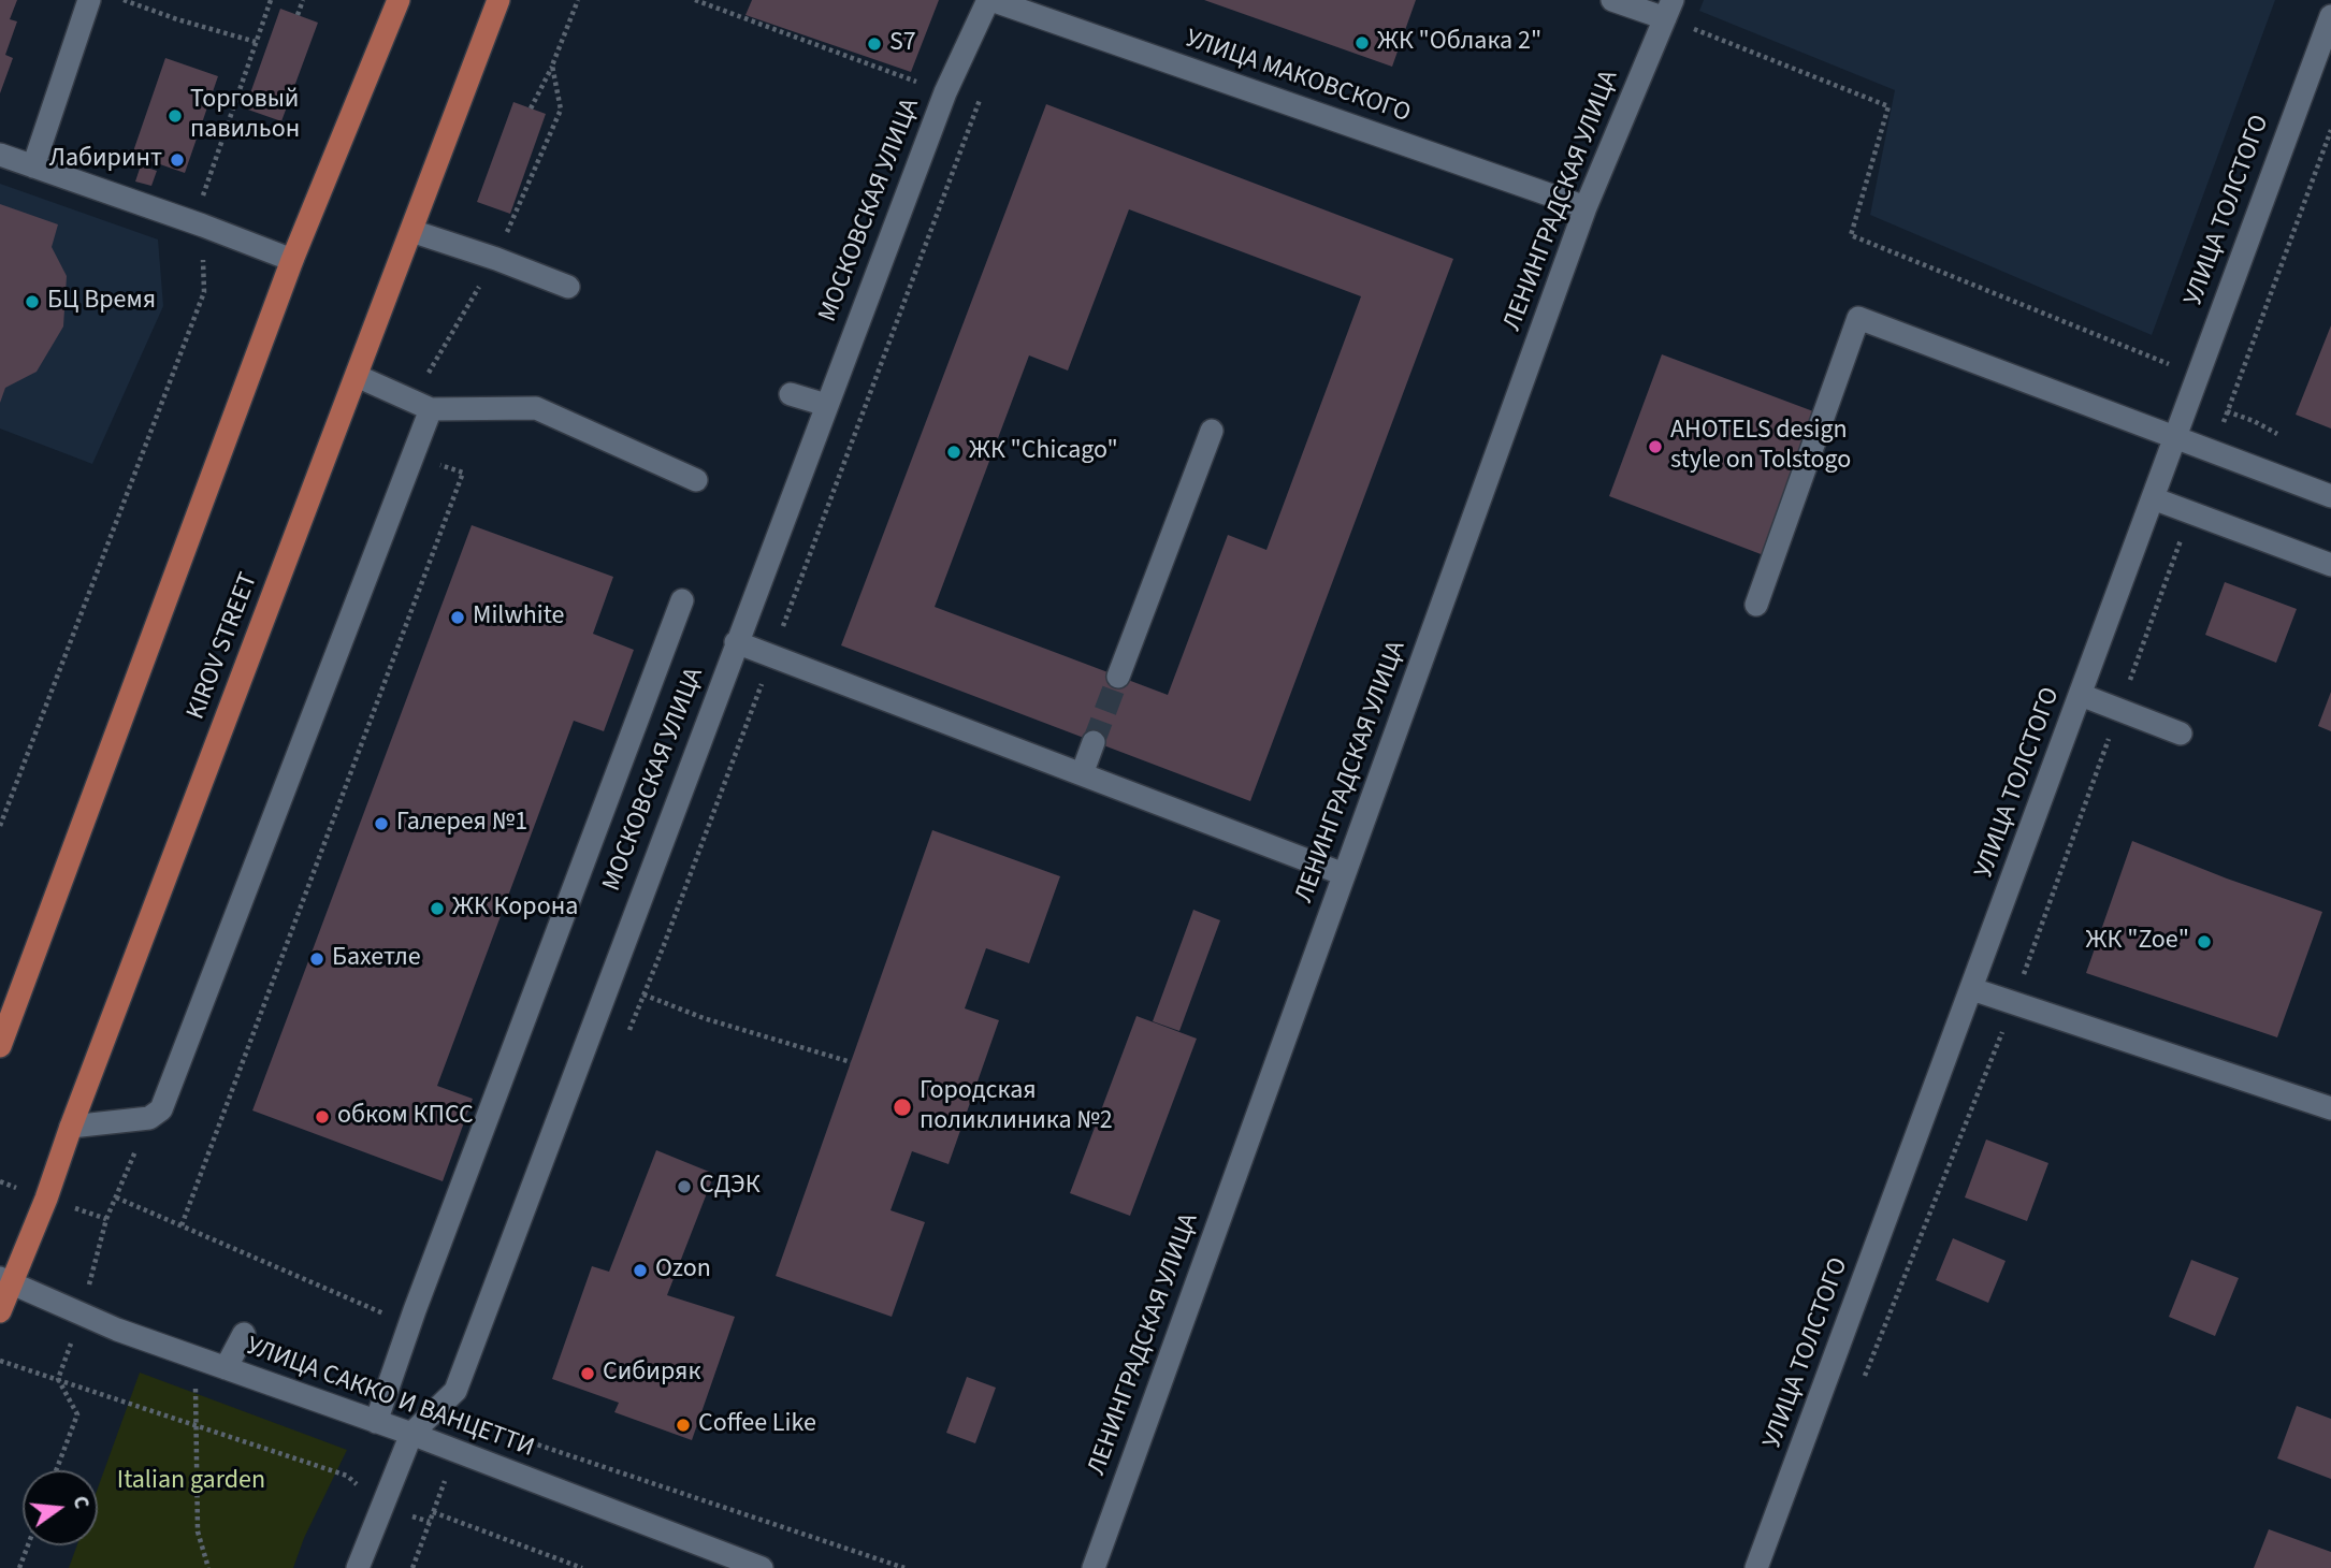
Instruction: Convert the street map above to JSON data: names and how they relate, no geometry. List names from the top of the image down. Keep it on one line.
{"streets":{"main road":["KIROV STREET"],"street":["УЛИЦА МАКОВСКОГО","ЛЕНИНГРАДСКАЯ УЛИЦА","МОСКОВСКАЯ УЛИЦА","УЛИЦА ТОЛСТОГО","УЛИЦА САККО И ВАНЦЕТТИ"]},"crossings":[["УЛИЦА МАКОВСКОГО","ЛЕНИНГРАДСКАЯ УЛИЦА"],["УЛИЦА МАКОВСКОГО","МОСКОВСКАЯ УЛИЦА"],["МОСКОВСКАЯ УЛИЦА","УЛИЦА САККО И ВАНЦЕТТИ"],["KIROV STREET","УЛИЦА САККО И ВАНЦЕТТИ"]],"parks":["Italian garden"],"places":["ЖК \"Облака 2\"","S7","Торговый павильон","Лабиринт","БЦ Время","AHOTELS design style on Tolstogo","ЖК \"Chicago\"","Milwhite","Галерея №1","ЖК Корона","ЖК \"Zoe\"","Бахетле","Городская поликлиника №2","обком КПСС","СДЭК","Ozon","Сибиряк","Coffee Like"],"north":"right"}
